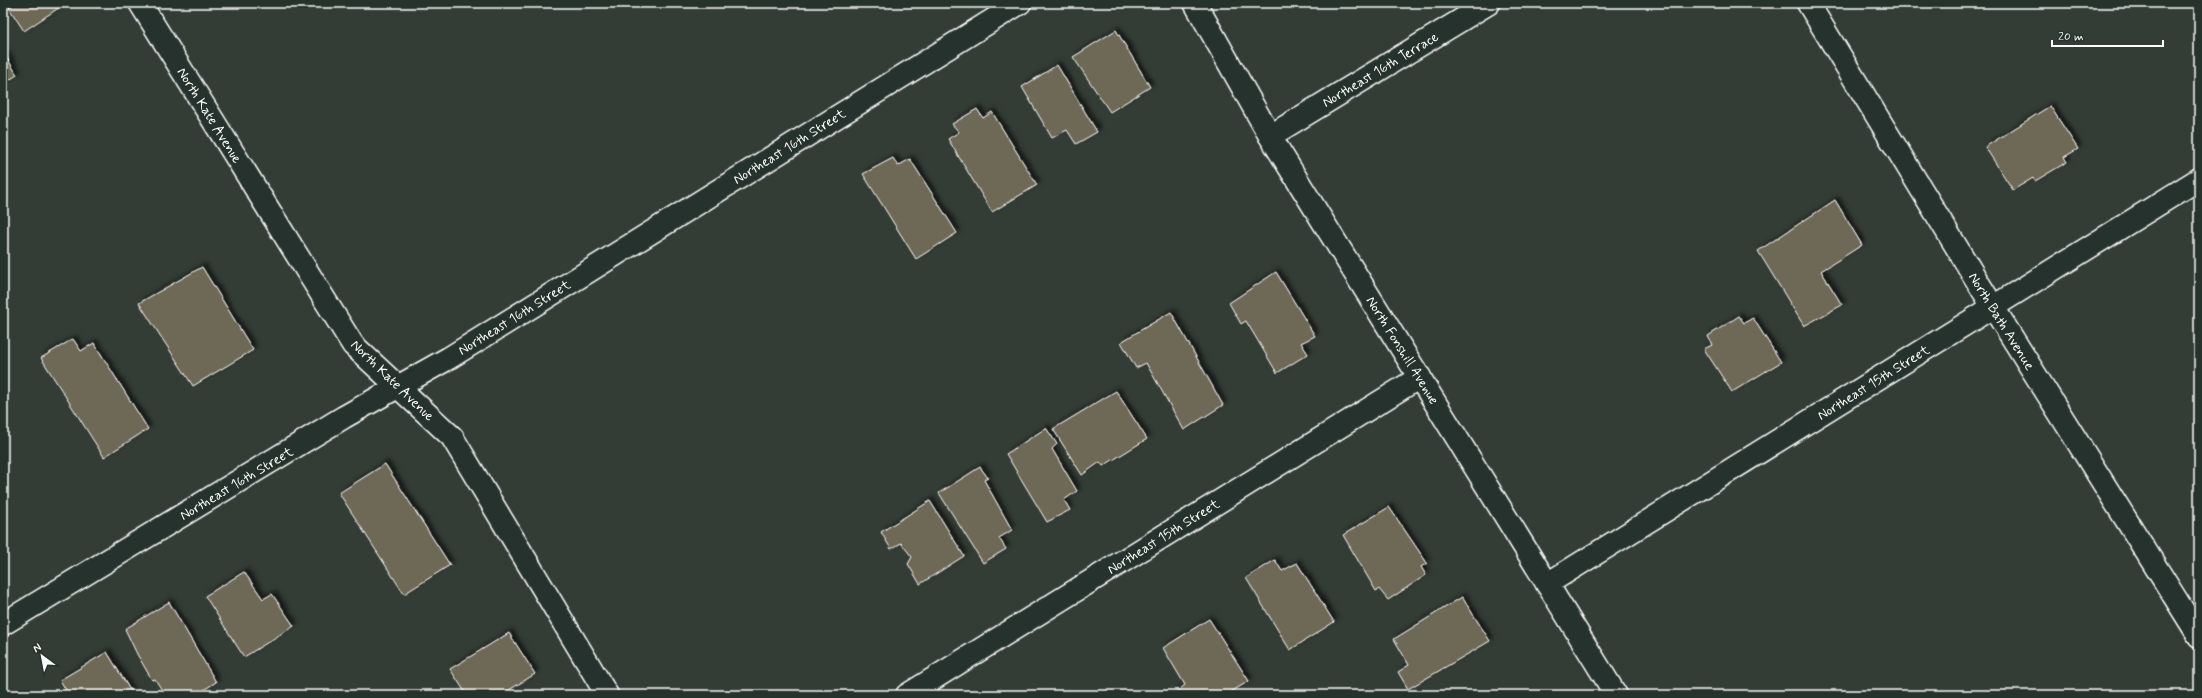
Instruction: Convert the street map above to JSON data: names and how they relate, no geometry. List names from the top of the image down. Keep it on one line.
{"streets":{"street":["Northeast 16th Terrace","North Kate Avenue","Northeast 16th Street","North Bath Avenue","North Fonshill Avenue","Northeast 15th Street"]},"crossings":[["Northeast 16th Terrace","North Fonshill Avenue"],["North Kate Avenue","Northeast 16th Street"],["North Bath Avenue","Northeast 15th Street"],["North Fonshill Avenue","Northeast 15th Street"]],"scale_bar":"20 m","north":"top left"}
